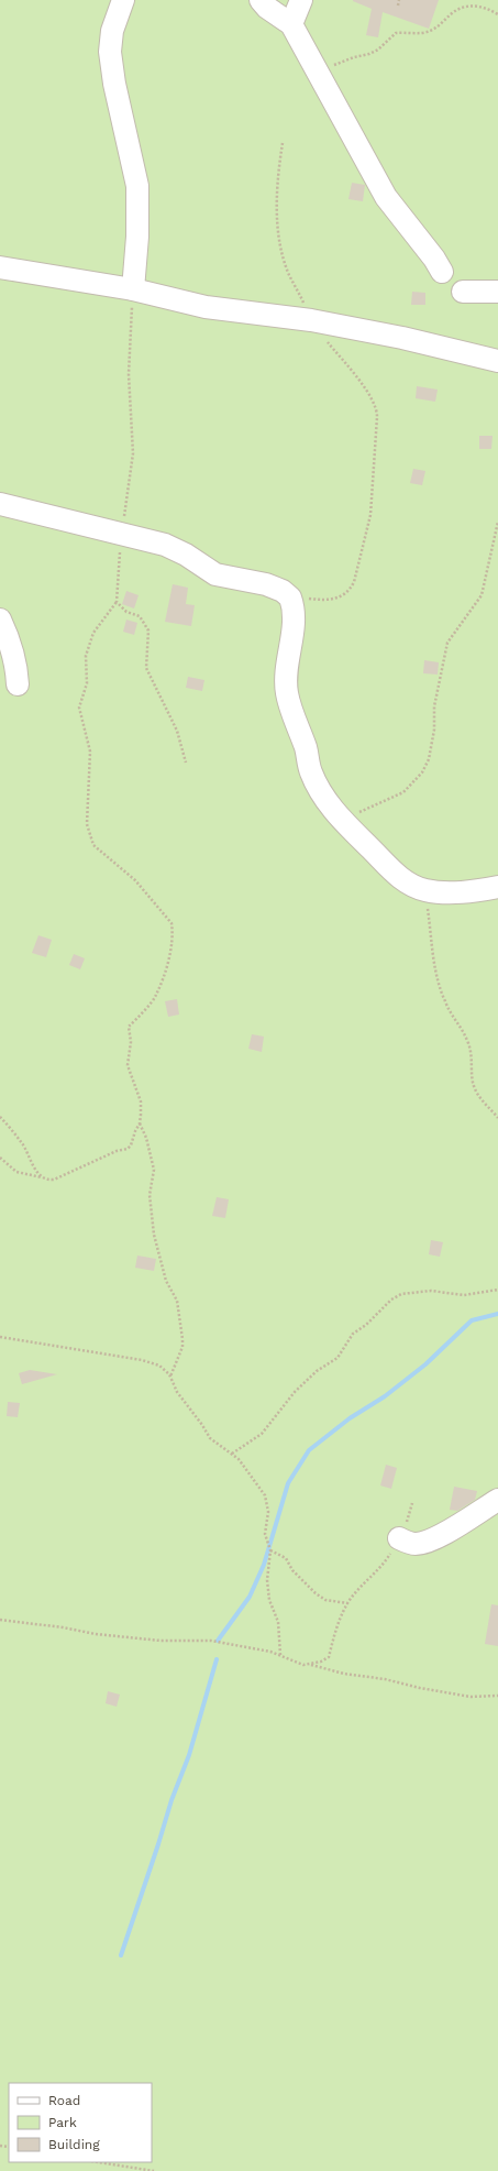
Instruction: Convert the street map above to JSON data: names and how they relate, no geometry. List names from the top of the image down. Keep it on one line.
{"legend":["Road","Park","Building"]}
